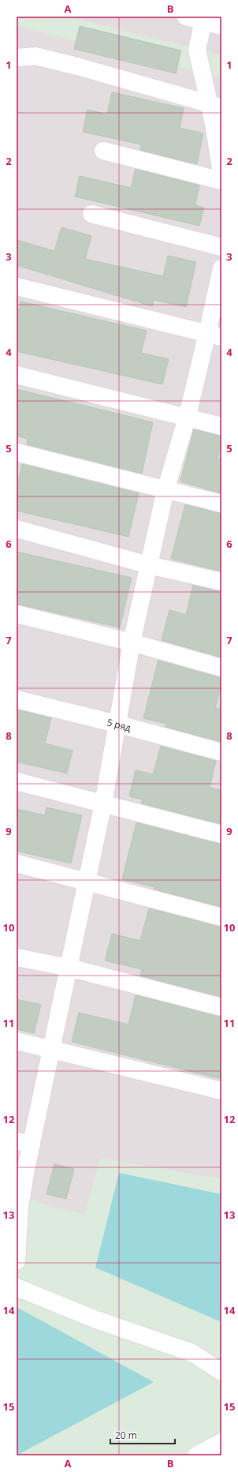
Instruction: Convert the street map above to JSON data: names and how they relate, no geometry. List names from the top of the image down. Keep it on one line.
{"streets":{"street":["5 ряд"]},"scale_bar":"20 m","grid":{"columns":["A","B"],"rows":["1","2","3","4","5","6","7","8","9","10","11","12","13","14","15"]}}
